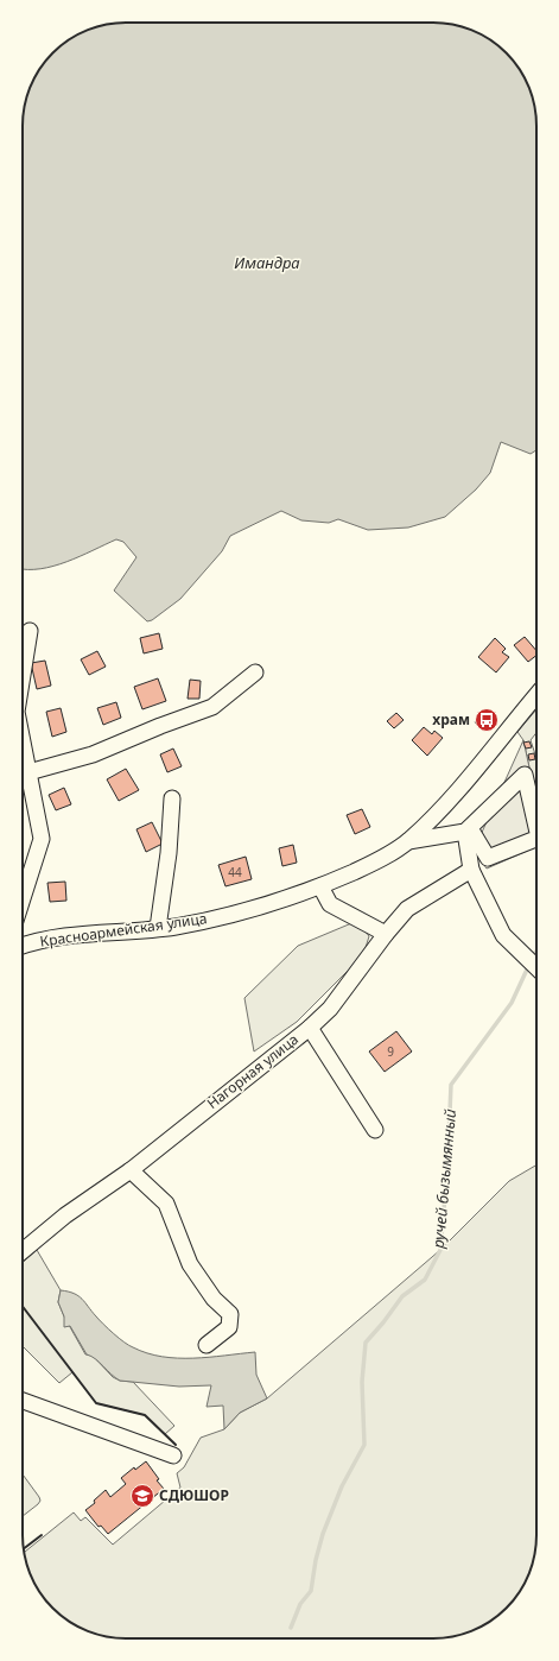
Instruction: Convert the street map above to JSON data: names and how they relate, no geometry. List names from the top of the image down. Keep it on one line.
{"streets":{"street":["Красноармейская улица","Нагорная улица"]},"water":["Имандра","ручей бызымянный"],"places":{"bus stop":["храм"],"school or university":["СДЮШОР"]},"house_numbers":["44","9"]}
